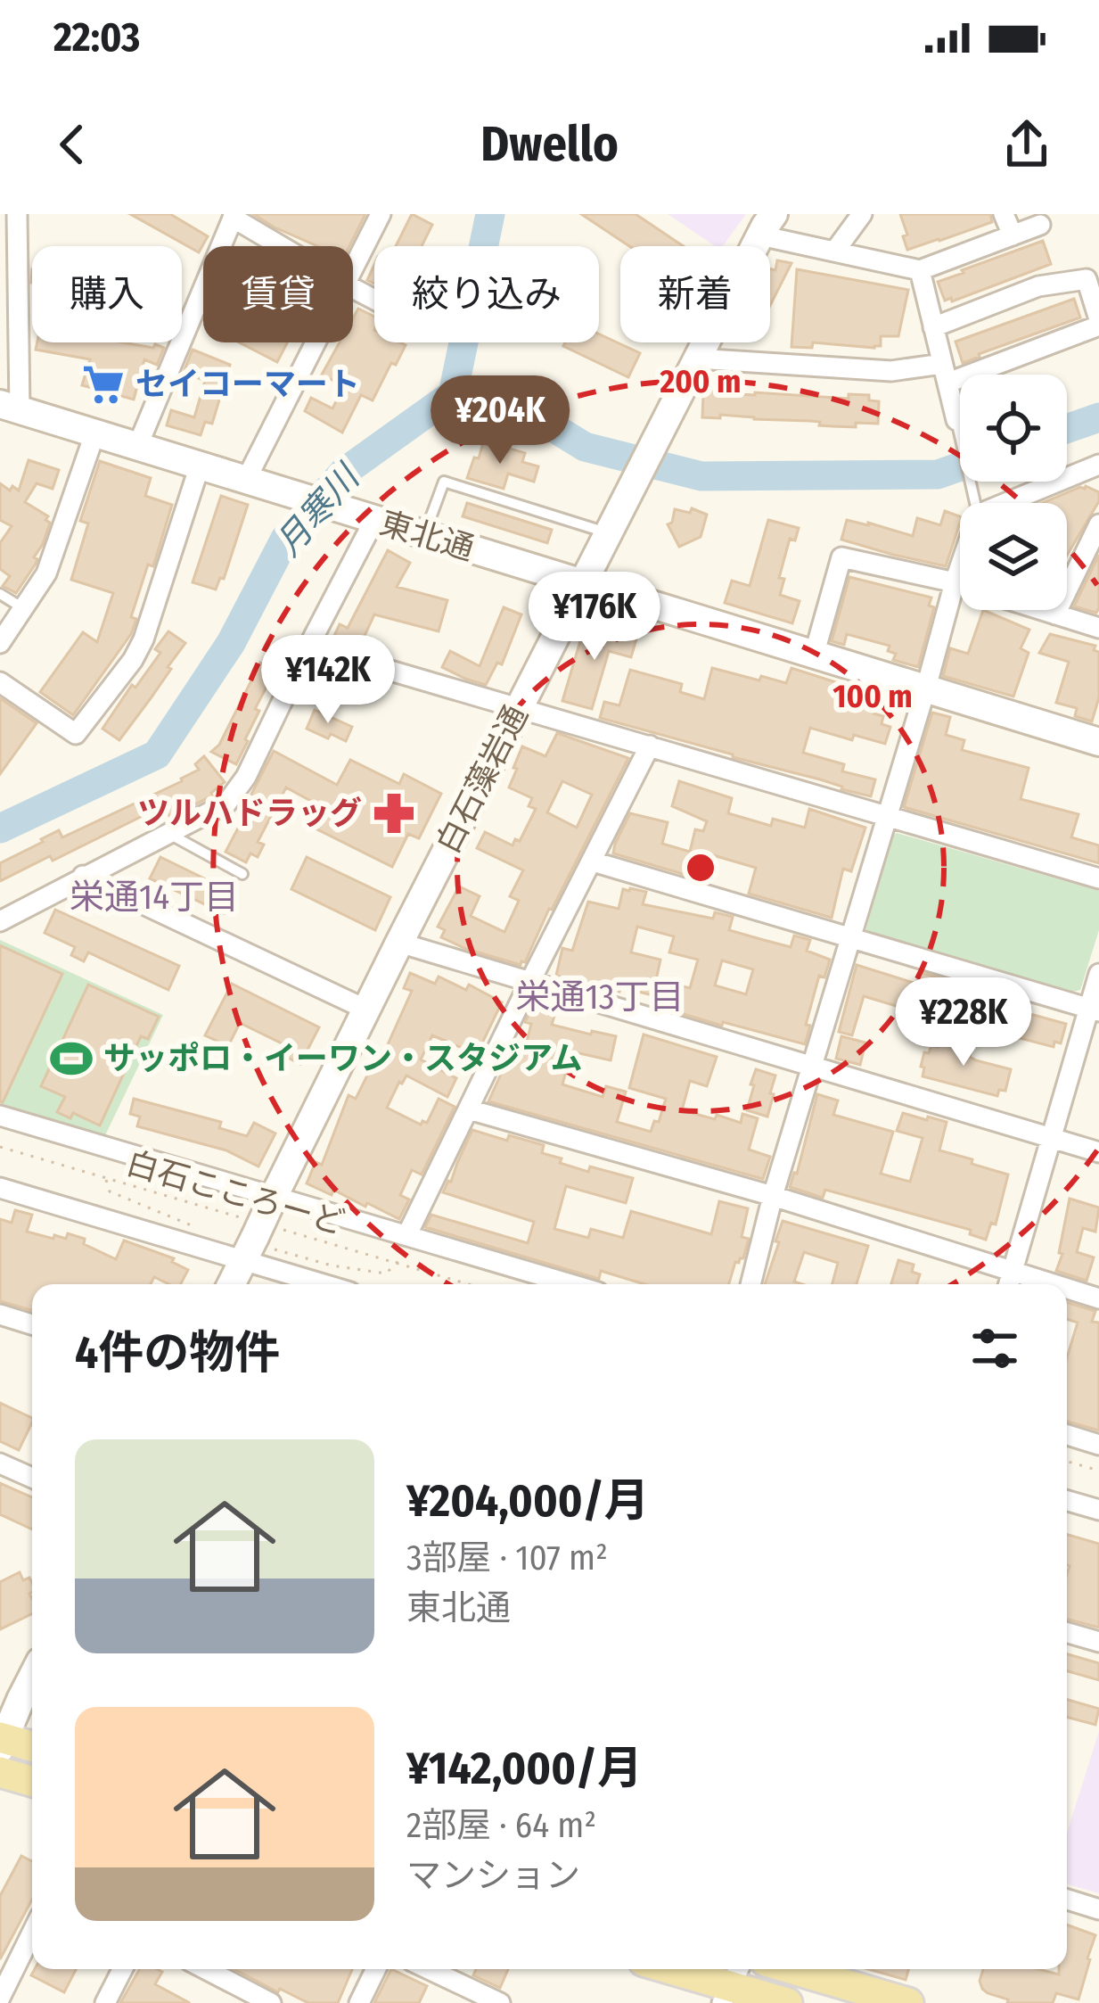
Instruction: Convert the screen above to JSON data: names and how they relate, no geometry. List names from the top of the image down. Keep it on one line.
{"streets":{"main road":["東北通","白石藻岩通"],"path":["白石こころーど"]},"crossings":[["東北通","白石藻岩通"],["白石藻岩通","白石こころーど"]],"districts":["栄通14丁目","栄通13丁目"],"water":["月寒川"],"places":{"supermarket":["セイコーマート"],"pharmacy":["ツルハドラッグ"],"sports":["サッポロ・イーワン・スタジアム"]},"page":{"status":"22:03","header":"Dwello","chip":["購入","賃貸","絞り込み","新着"],"price":["¥204K","¥176K","¥142K","¥228K"],"heading":"4件の物件","list":[{"name":"¥204,000/月","note":"3部屋 · 107 m² · 東北通"},{"name":"¥142,000/月","note":"2部屋 · 64 m² · マンション"}]},"rings":["200 m","100 m"]}
